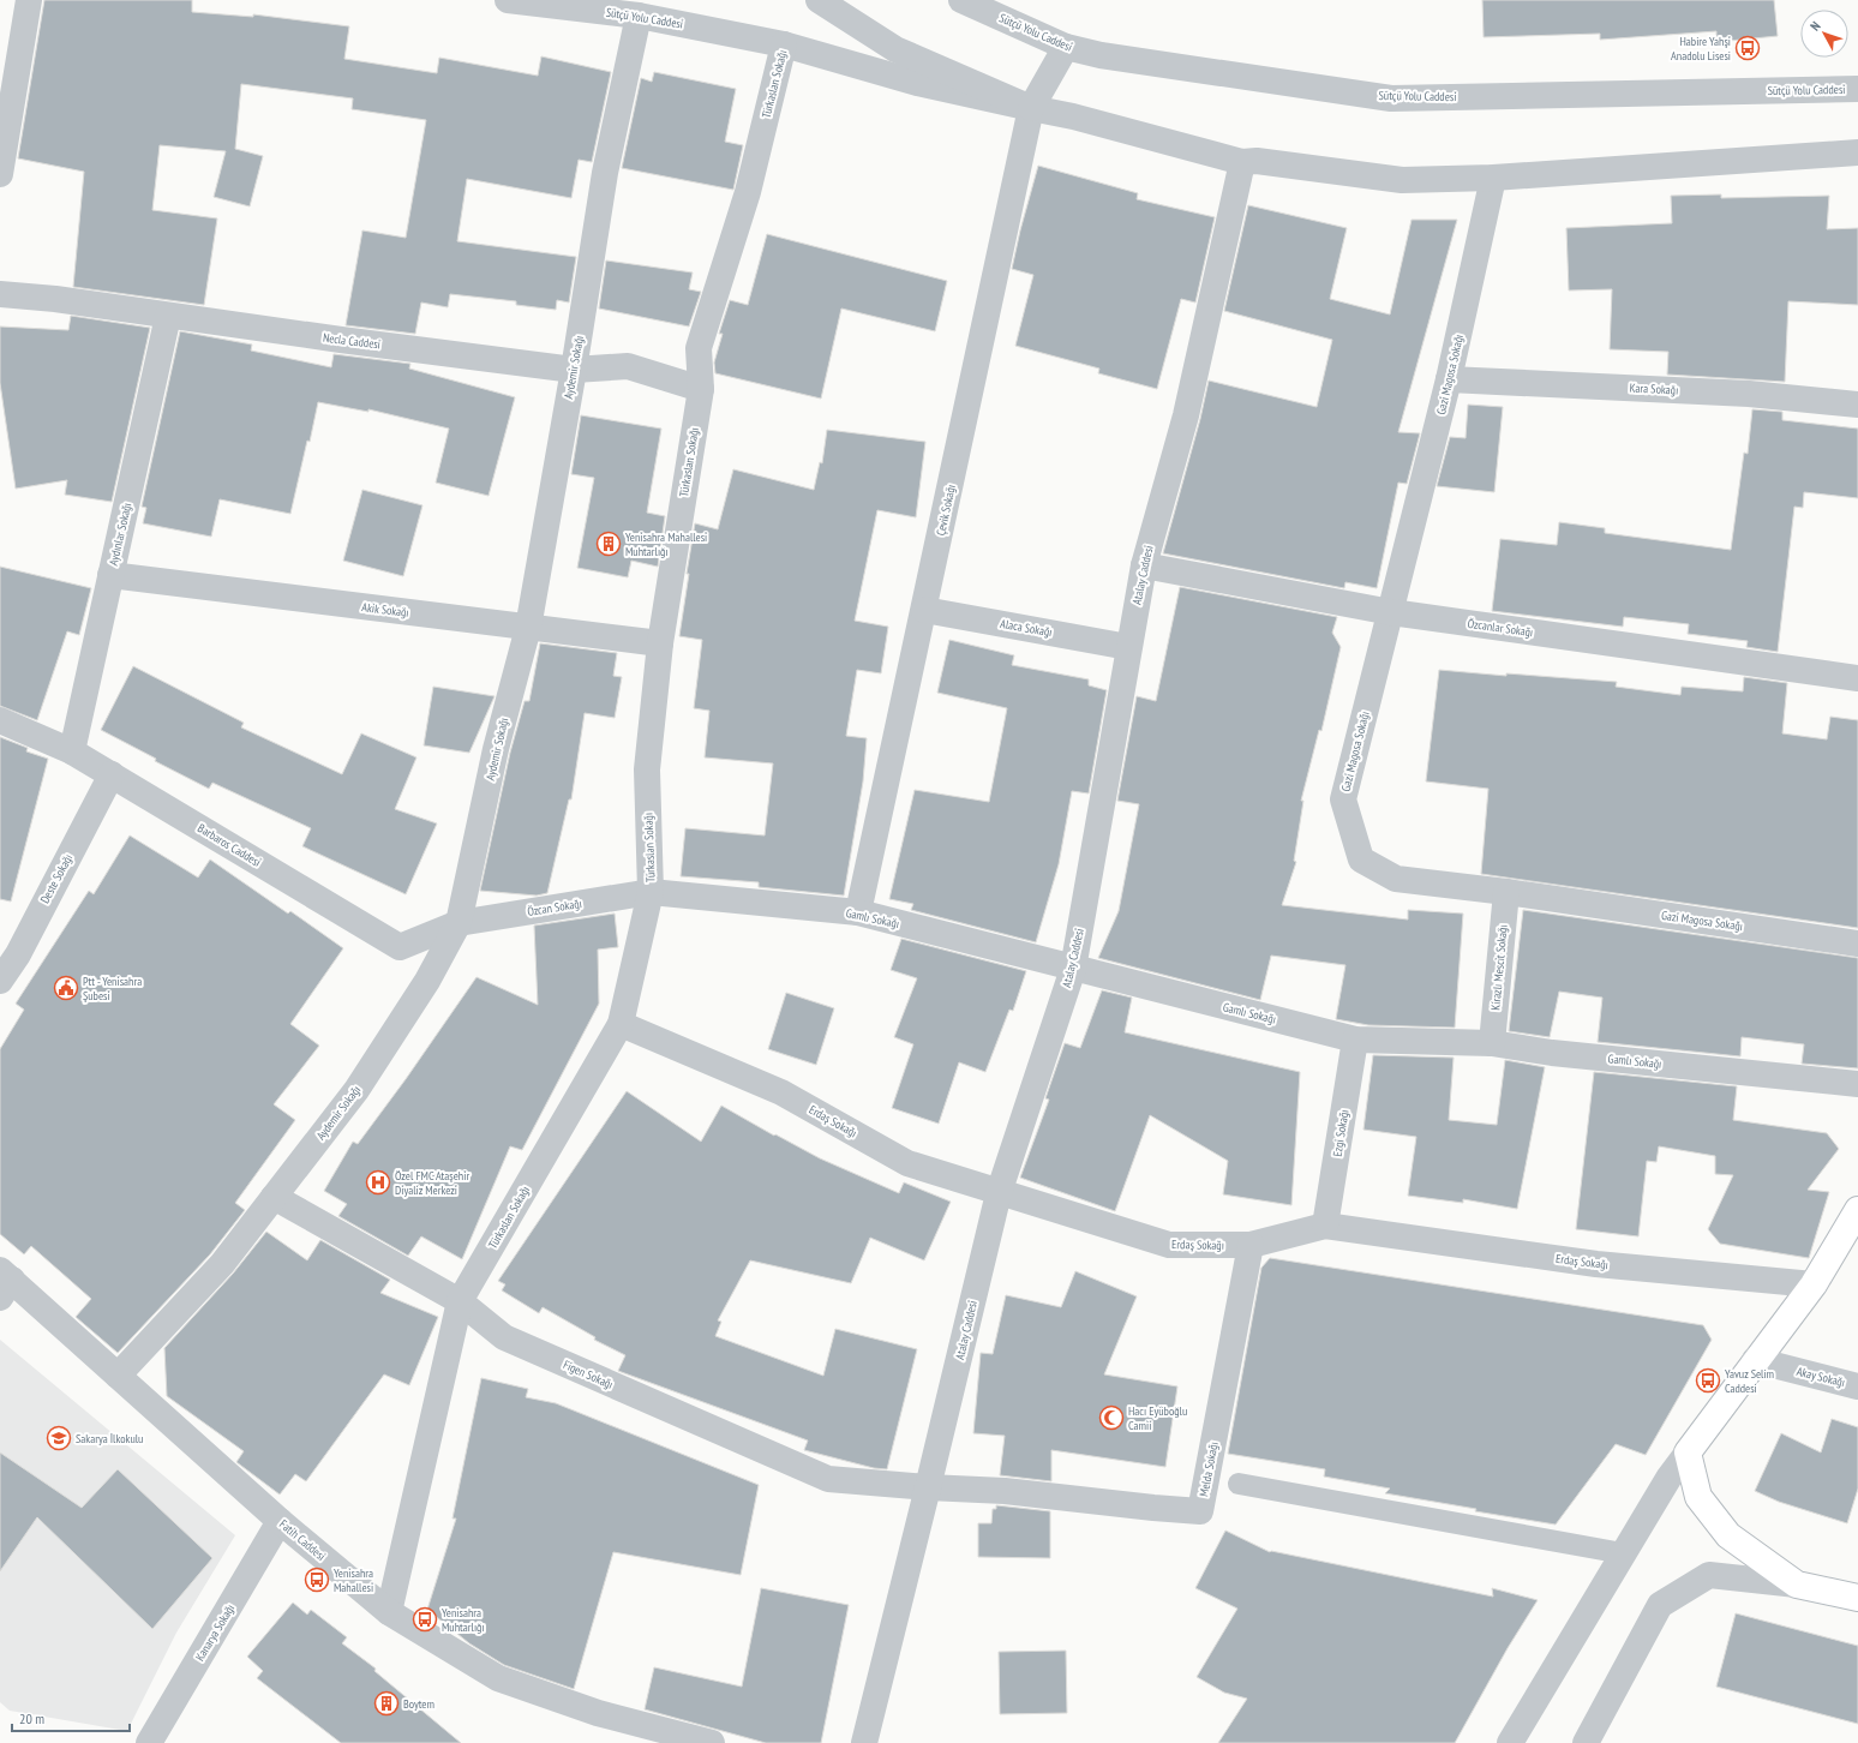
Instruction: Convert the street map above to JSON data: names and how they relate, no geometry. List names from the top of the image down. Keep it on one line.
{"streets":{"street":["Sütçü Yolu Caddesi","Türkaslan Sokağı","Necla Caddesi","Aydemir Sokağı","Gazi Magosa Sokağı","Kara Sokağı","Çevik Sokağı","Aydınlar Sokağı","Atalay Caddesi","Akik Sokağı","Alaca Sokağı","Özcanlar Sokağı","Barbaros Caddesi","Deste Sokağı","Özcan Sokağı","Gamlı Sokağı","Kirazlı Mescit Sokağı","Erdaş Sokağı","Ezgi Sokağı","Figen Sokağı","Akay Sokağı","Melda Sokağı","Fatih Caddesi","Kanarya Sokağı"]},"crossings":[["Sütçü Yolu Caddesi","Türkaslan Sokağı"],["Sütçü Yolu Caddesi","Aydemir Sokağı"],["Sütçü Yolu Caddesi","Gazi Magosa Sokağı"],["Sütçü Yolu Caddesi","Çevik Sokağı"],["Sütçü Yolu Caddesi","Atalay Caddesi"],["Türkaslan Sokağı","Necla Caddesi"],["Türkaslan Sokağı","Akik Sokağı"],["Türkaslan Sokağı","Özcan Sokağı"],["Türkaslan Sokağı","Gamlı Sokağı"],["Türkaslan Sokağı","Erdaş Sokağı"],["Türkaslan Sokağı","Figen Sokağı"],["Türkaslan Sokağı","Fatih Caddesi"],["Necla Caddesi","Aydemir Sokağı"],["Necla Caddesi","Aydınlar Sokağı"],["Aydemir Sokağı","Akik Sokağı"],["Aydemir Sokağı","Barbaros Caddesi"],["Aydemir Sokağı","Özcan Sokağı"],["Aydemir Sokağı","Figen Sokağı"],["Aydemir Sokağı","Fatih Caddesi"],["Gazi Magosa Sokağı","Kara Sokağı"],["Gazi Magosa Sokağı","Özcanlar Sokağı"],["Gazi Magosa Sokağı","Kirazlı Mescit Sokağı"],["Çevik Sokağı","Alaca Sokağı"],["Çevik Sokağı","Gamlı Sokağı"],["Aydınlar Sokağı","Akik Sokağı"],["Aydınlar Sokağı","Barbaros Caddesi"],["Atalay Caddesi","Alaca Sokağı"],["Atalay Caddesi","Özcanlar Sokağı"],["Atalay Caddesi","Gamlı Sokağı"],["Atalay Caddesi","Erdaş Sokağı"],["Atalay Caddesi","Figen Sokağı"],["Atalay Caddesi","Melda Sokağı"],["Barbaros Caddesi","Deste Sokağı"],["Barbaros Caddesi","Özcan Sokağı"],["Özcan Sokağı","Gamlı Sokağı"],["Gamlı Sokağı","Kirazlı Mescit Sokağı"],["Gamlı Sokağı","Ezgi Sokağı"],["Erdaş Sokağı","Ezgi Sokağı"],["Erdaş Sokağı","Melda Sokağı"],["Figen Sokağı","Melda Sokağı"],["Fatih Caddesi","Kanarya Sokağı"]],"places":{"bus stop":["Habire Yahşi Anadolu Lisesi","Yavuz Selim Caddesi","Yenisahra Mahallesi","Yenisahra Muhtarlığı"],"building":["Yenisahra Mahallesi Muhtarlığı","Boytem"],"public building":["Ptt - Yenisahra Şubesi"],"hospital":["Özel FMC Ataşehir Diyaliz Merkezi"],"mosque":["Hacı Eyüboğlu Camii"],"school or university":["Sakarya İlkokulu"]},"scale_bar":"20 m","north":"top left"}
